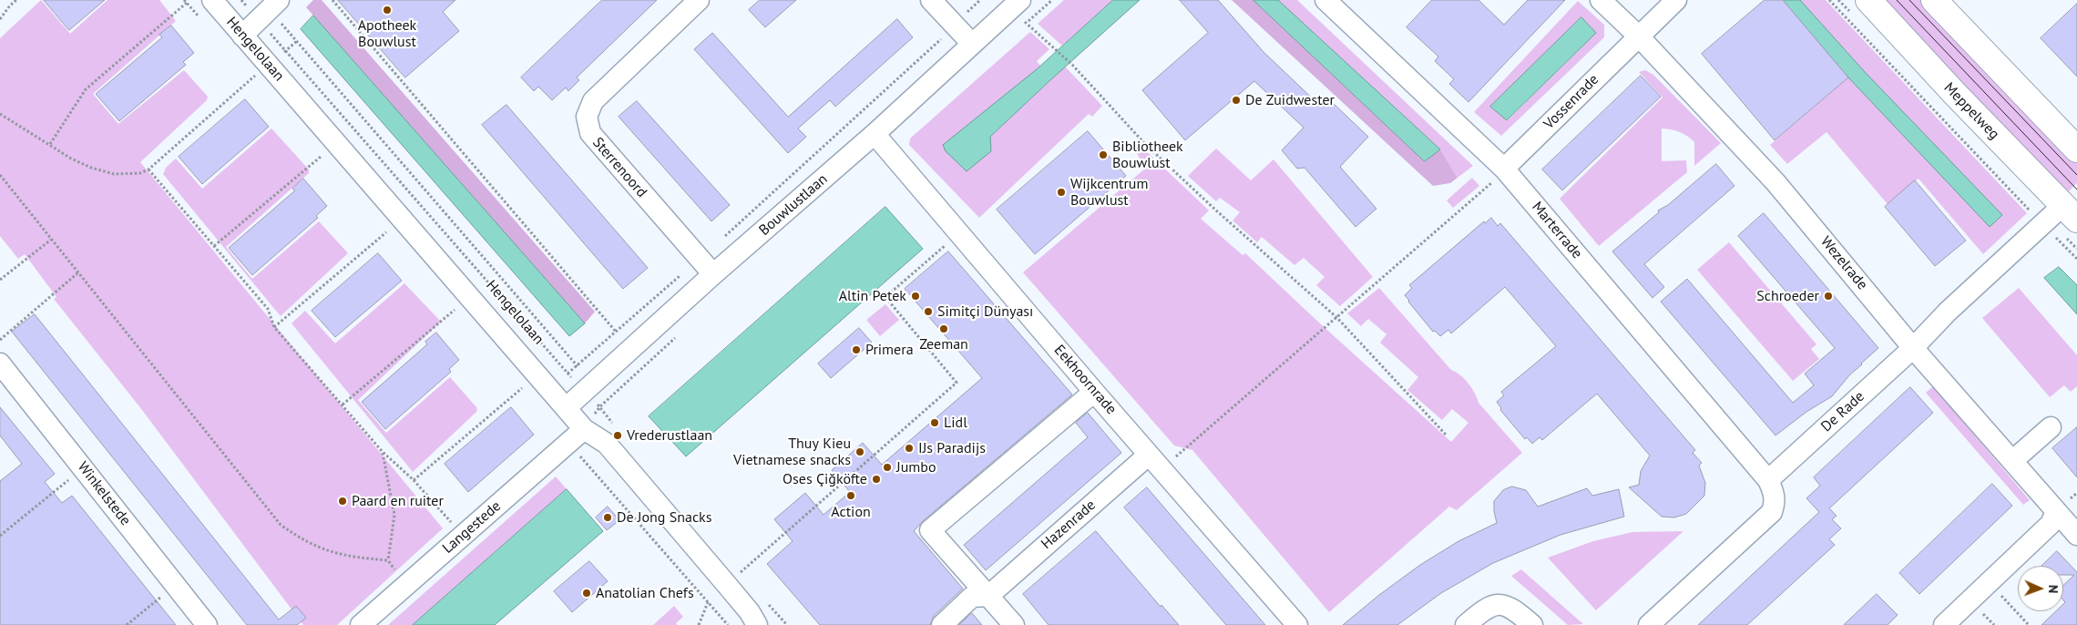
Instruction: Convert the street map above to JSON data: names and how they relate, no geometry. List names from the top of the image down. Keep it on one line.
{"streets":{"main road":["Meppelweg"],"street":["Hengelolaan","Vossenrade","Sterrenoord","Bouwlustlaan","Marterrade","Wezelrade","Eekhoornrade","De Rade","Winkelstede","Hazenrade","Langestede"]},"crossings":[["Hengelolaan","Bouwlustlaan"],["Hengelolaan","Langestede"],["Vossenrade","Marterrade"],["Vossenrade","Wezelrade"],["Meppelweg","De Rade"],["Sterrenoord","Bouwlustlaan"],["Bouwlustlaan","Eekhoornrade"],["Marterrade","De Rade"],["Wezelrade","De Rade"],["Eekhoornrade","Hazenrade"]],"places":["Apotheek Bouwlust","De Zuidwester","Bibliotheek Bouwlust","Wijkcentrum Bouwlust","Altin Petek","Schroeder","Simitçi Dünyası","Zeeman","Primera","Lidl","Vrederustlaan","IJs Paradijs","Thuy Kieu Vietnamese snacks","Jumbo","Oses Çiğköfte","Action","Paard en ruiter","De Jong Snacks","Anatolian Chefs"],"north":"right"}
